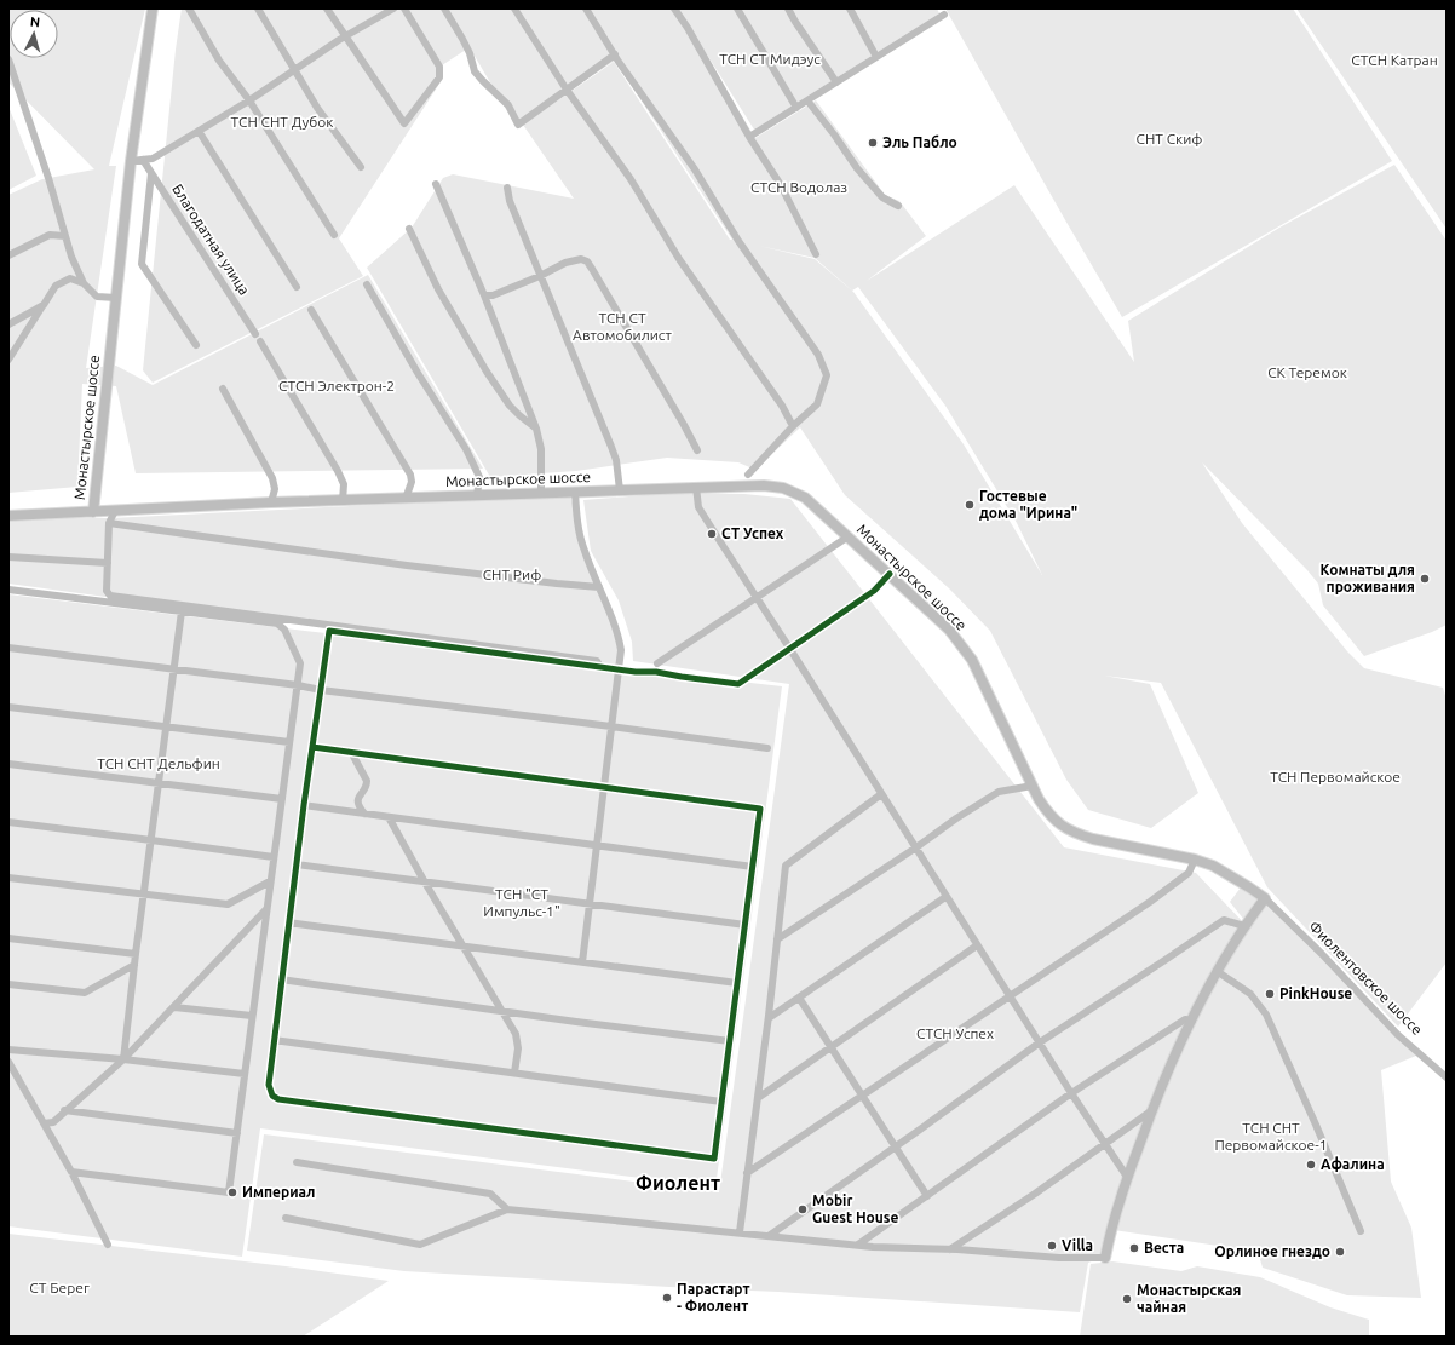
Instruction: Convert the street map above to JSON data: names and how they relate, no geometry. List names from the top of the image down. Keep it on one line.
{"streets":{"main road":["Монастырское шоссе"],"street":["Благодатная улица","Фиолентовское шоссе"]},"crossings":[["Монастырское шоссе","Фиолентовское шоссе"]],"districts":["Фиолент"],"parks":["ТСН СТ Мидэус","СТСН Катран","ТСН СНТ Дубок","СНТ Скиф","СТСН Водолаз","ТСН СТ Автомобилист","СК Теремок","СТСН Электрон-2","СНТ Риф","ТСН СНТ Дельфин","ТСН Первомайское","ТСН \"СТ Импульс-1\"","СТСН Успех","ТСН СНТ Первомайское-1","СТ Берег"],"places":["Эль Пабло","Гостевые дома \"Ирина\"","СТ Успех","Комнаты для проживания","PinkHouse","Афалина","Империал","Mobir Guest House","Villa","Веста","Орлиное гнездо","Парастарт - Фиолент","Монастырская чайная"],"north":"top"}
